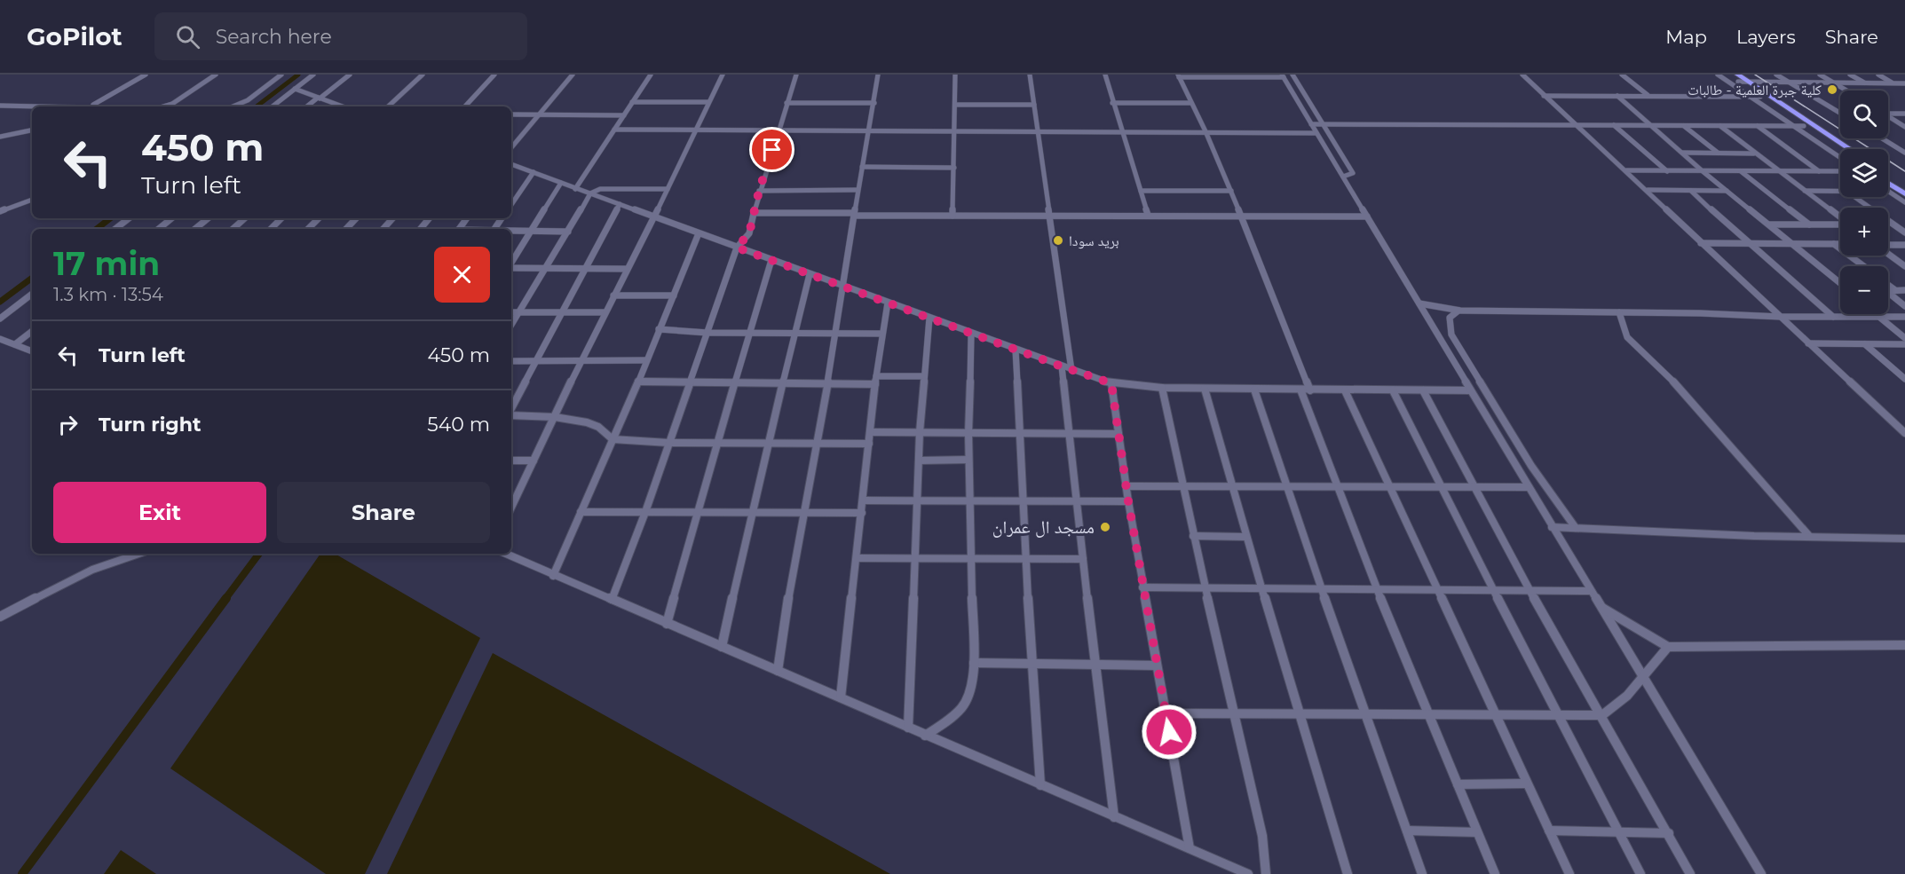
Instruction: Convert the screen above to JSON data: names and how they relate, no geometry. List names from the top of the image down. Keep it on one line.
{"places":["كلية جبرة العلمية - طالبات","بريد سودا","مسجد ال عمران"],"page":{"header":"GoPilot","search":"Search here","nav":["Map","Layers","Share"],"map_buttons":["+","−"],"turn":["450 m","Turn left"],"heading":["17 min","1.3 km · 13:54"],"list":[{"name":"Turn left","value":"450 m"},{"name":"Turn right","value":"540 m"}],"buttons":["Exit","Share"]}}
